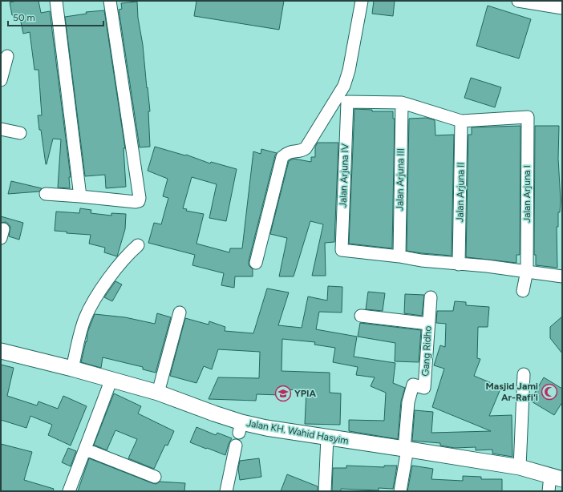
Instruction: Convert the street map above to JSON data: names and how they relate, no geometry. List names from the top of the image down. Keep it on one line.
{"streets":{"street":["Jalan Arjuna IV","Jalan Arjuna III","Jalan Arjuna II","Jalan Arjuna I","Gang Ridho","Jalan KH. Wahid Hasyim"]},"crossings":[["Jalan Arjuna IV","Jalan Arjuna III"],["Jalan Arjuna II","Jalan Arjuna I"],["Gang Ridho","Jalan KH. Wahid Hasyim"]],"places":{"mosque":["Masjid Jami Ar-Rafi'i"],"school or university":["YPIA"]},"scale_bar":"50 m"}
